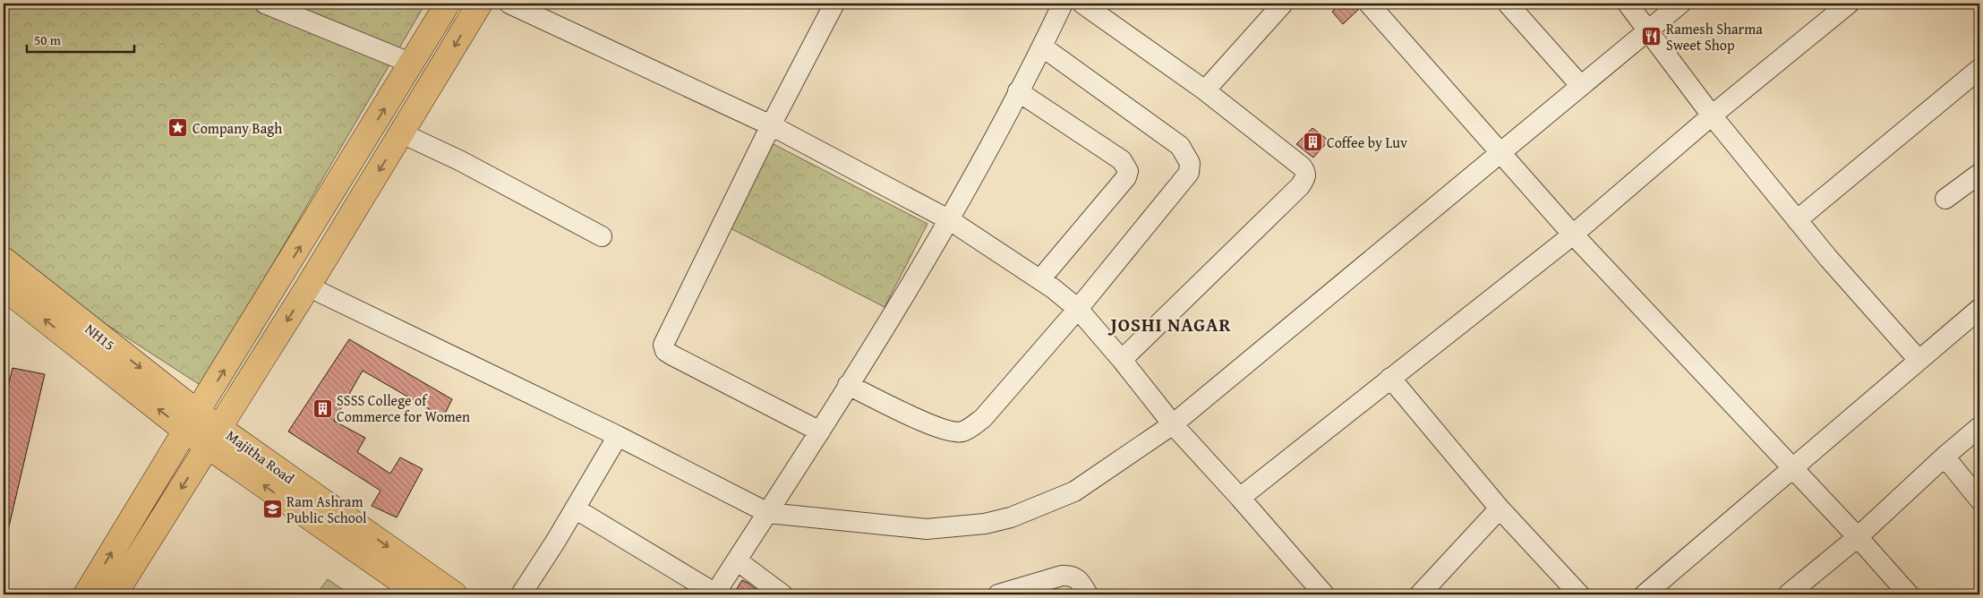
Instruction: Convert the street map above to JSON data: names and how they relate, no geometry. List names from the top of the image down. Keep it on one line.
{"streets":{"main road":["NH15","Majitha Road"]},"districts":["JOSHI NAGAR"],"places":{"restaurant":["Ramesh Sharma Sweet Shop"],"place":["Company Bagh"],"building":["Coffee by Luv","SSSS College of Commerce for Women"],"school or university":["Ram Ashram Public School"]},"scale_bar":"50 m"}
